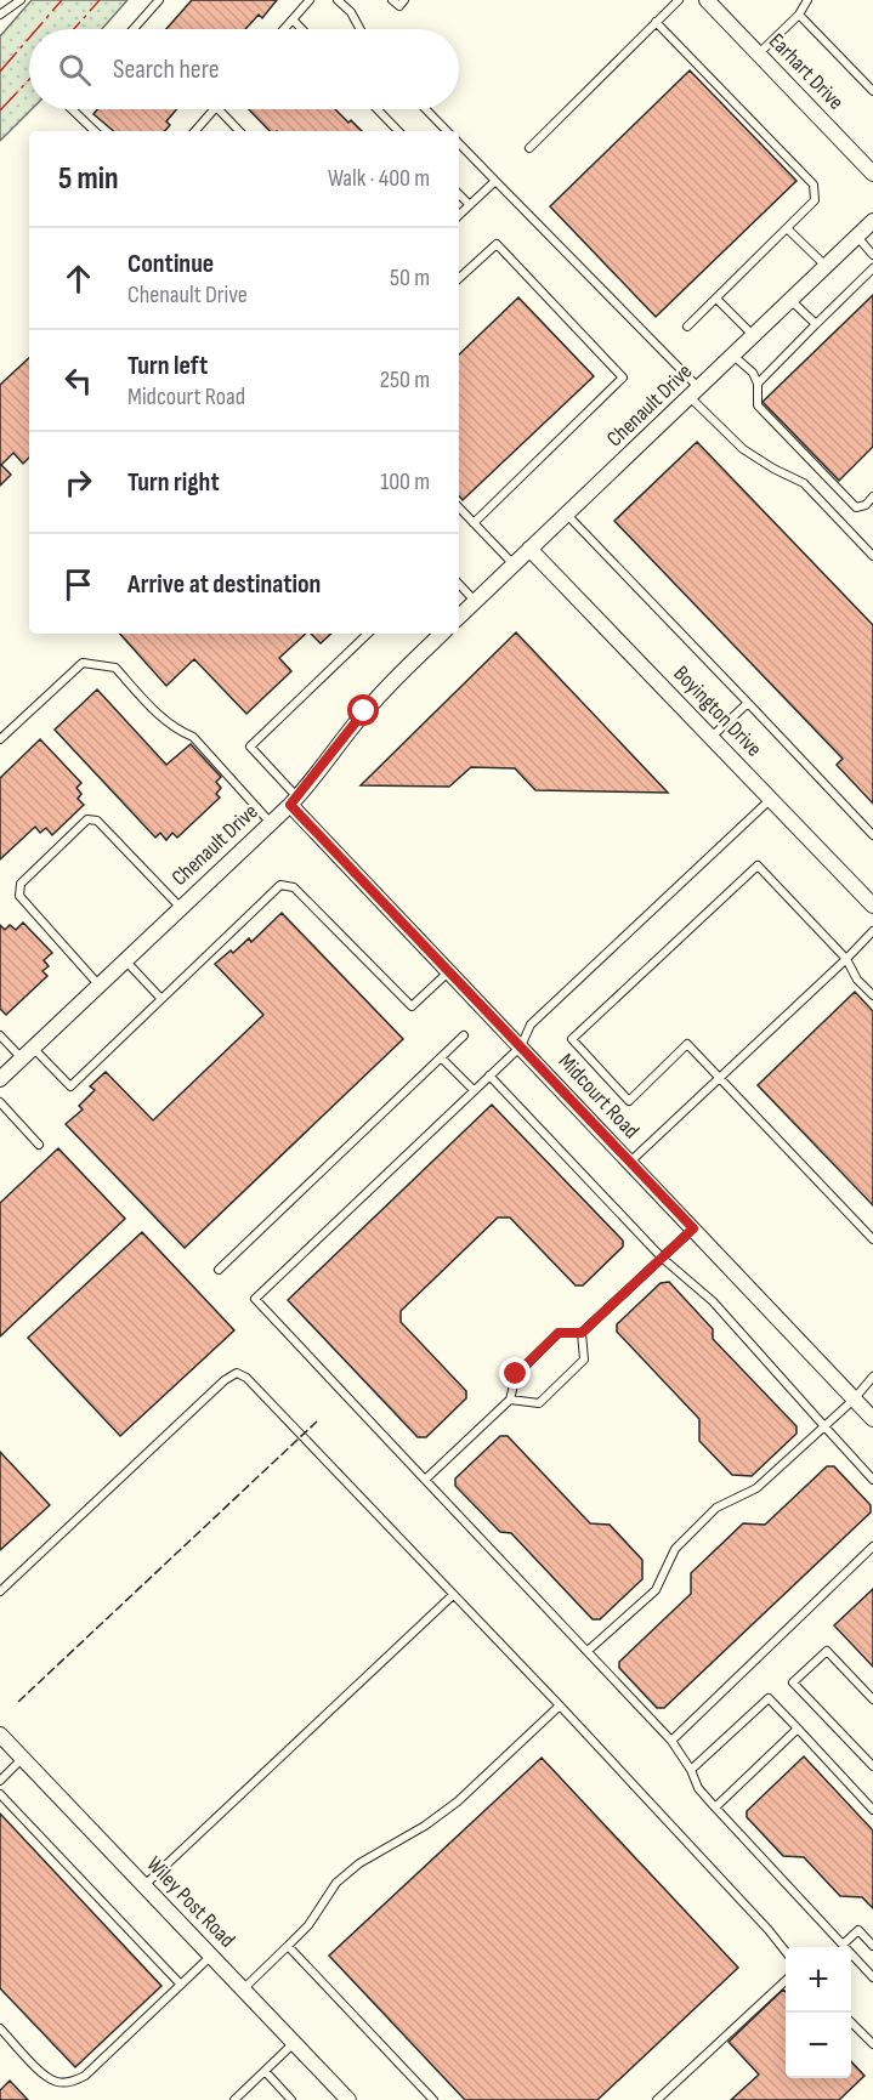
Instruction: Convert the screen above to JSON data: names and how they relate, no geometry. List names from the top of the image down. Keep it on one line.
{"streets":{"street":["Earhart Drive","Chenault Drive","Boyington Drive","Midcourt Road","Wiley Post Road"]},"crossings":[["Chenault Drive","Boyington Drive"],["Chenault Drive","Midcourt Road"]],"page":{"search":"Search here","heading":["5 min","Walk · 400 m"],"list":[["Continue","Chenault Drive","50 m"],["Turn left","Midcourt Road","250 m"],["Turn right","100 m"],"Arrive at destination"],"map_buttons":["+","−"]}}
